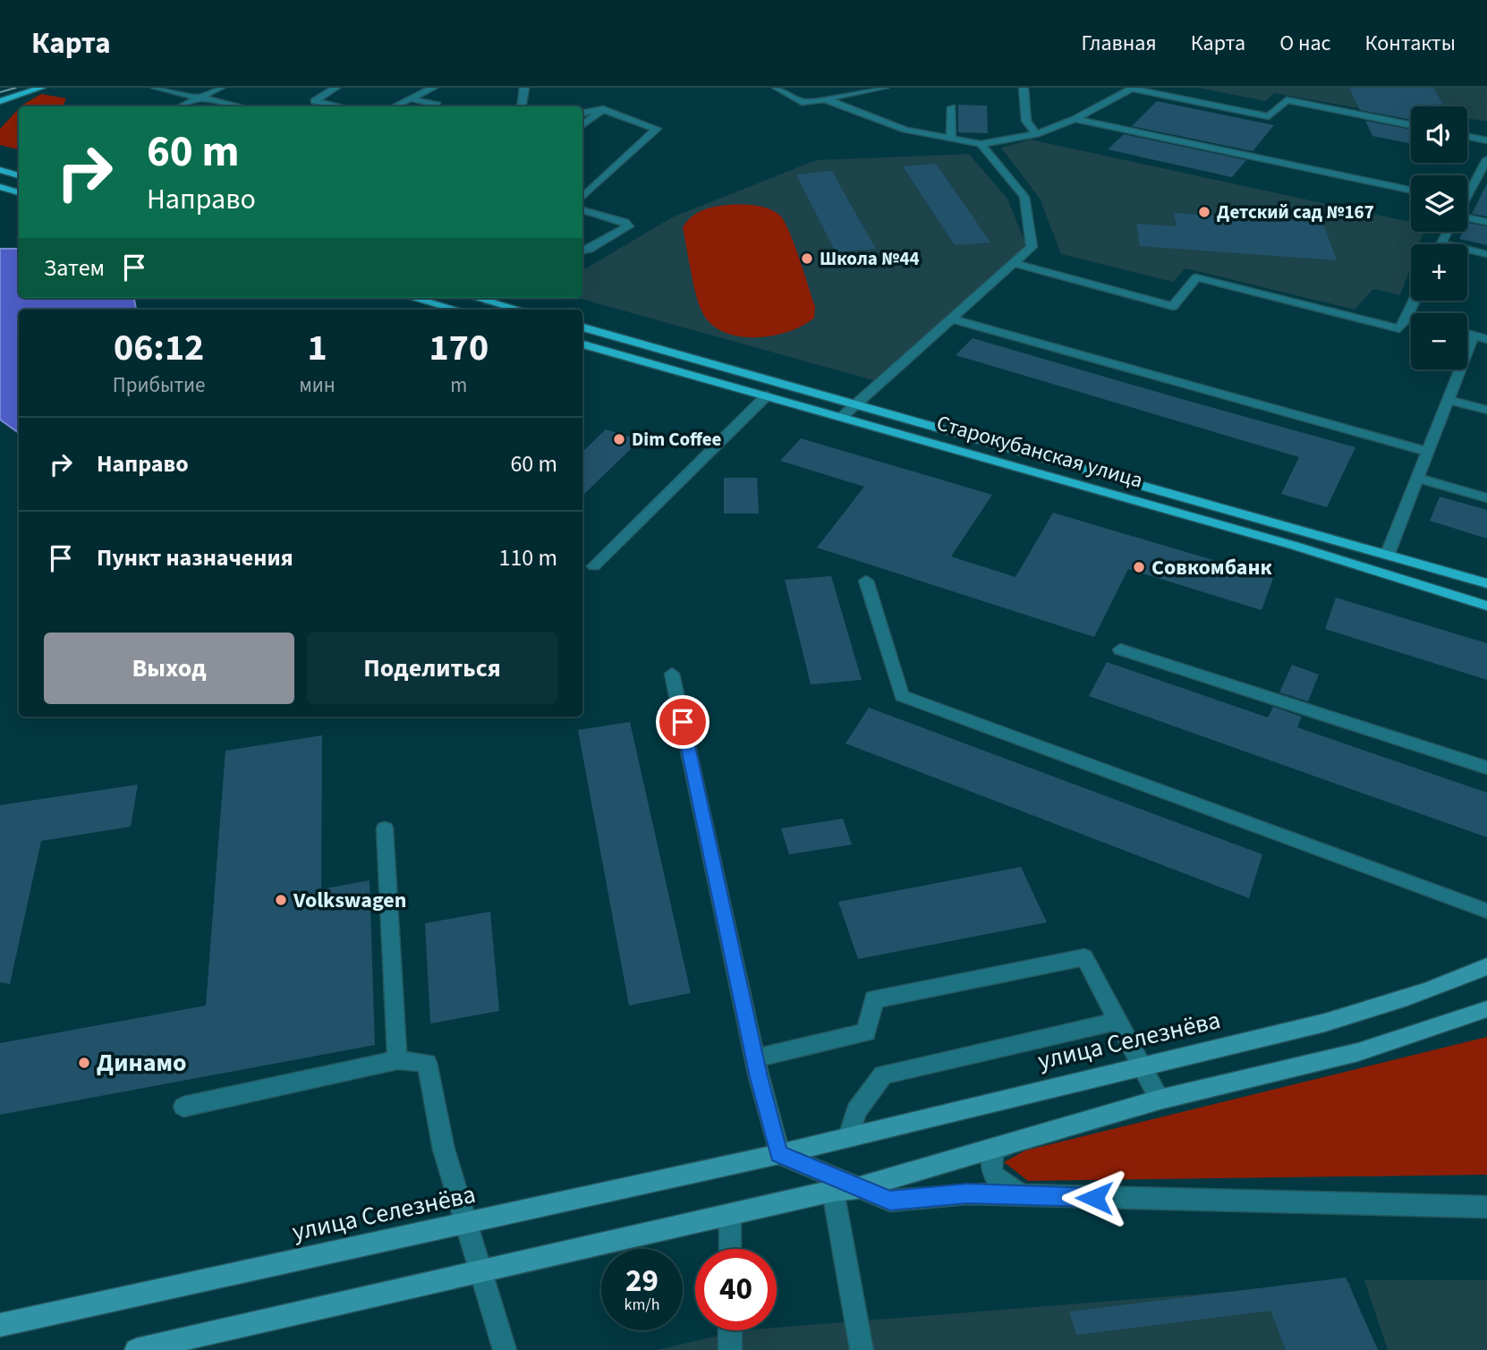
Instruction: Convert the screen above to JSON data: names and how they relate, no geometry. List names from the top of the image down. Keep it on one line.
{"streets":{"main road":["Старокубанская улица","улица Селезнёва"]},"places":["Детский сад №167","Школа №44","Dim Coffee","Совкомбанк","Volkswagen","Динамо"],"page":{"header":"Карта","nav":["Главная","Карта","О нас","Контакты"],"map_buttons":["+","−"],"turn":["60 m","Направо"],"then":"Затем","eta":["06:12","Прибытие","1","мин","170","m"],"list":[{"name":"Направо","value":"60 m"},{"name":"Пункт назначения","value":"110 m"}],"buttons":["Выход","Поделиться"],"speed":"29 km/h","limit":"40"}}
